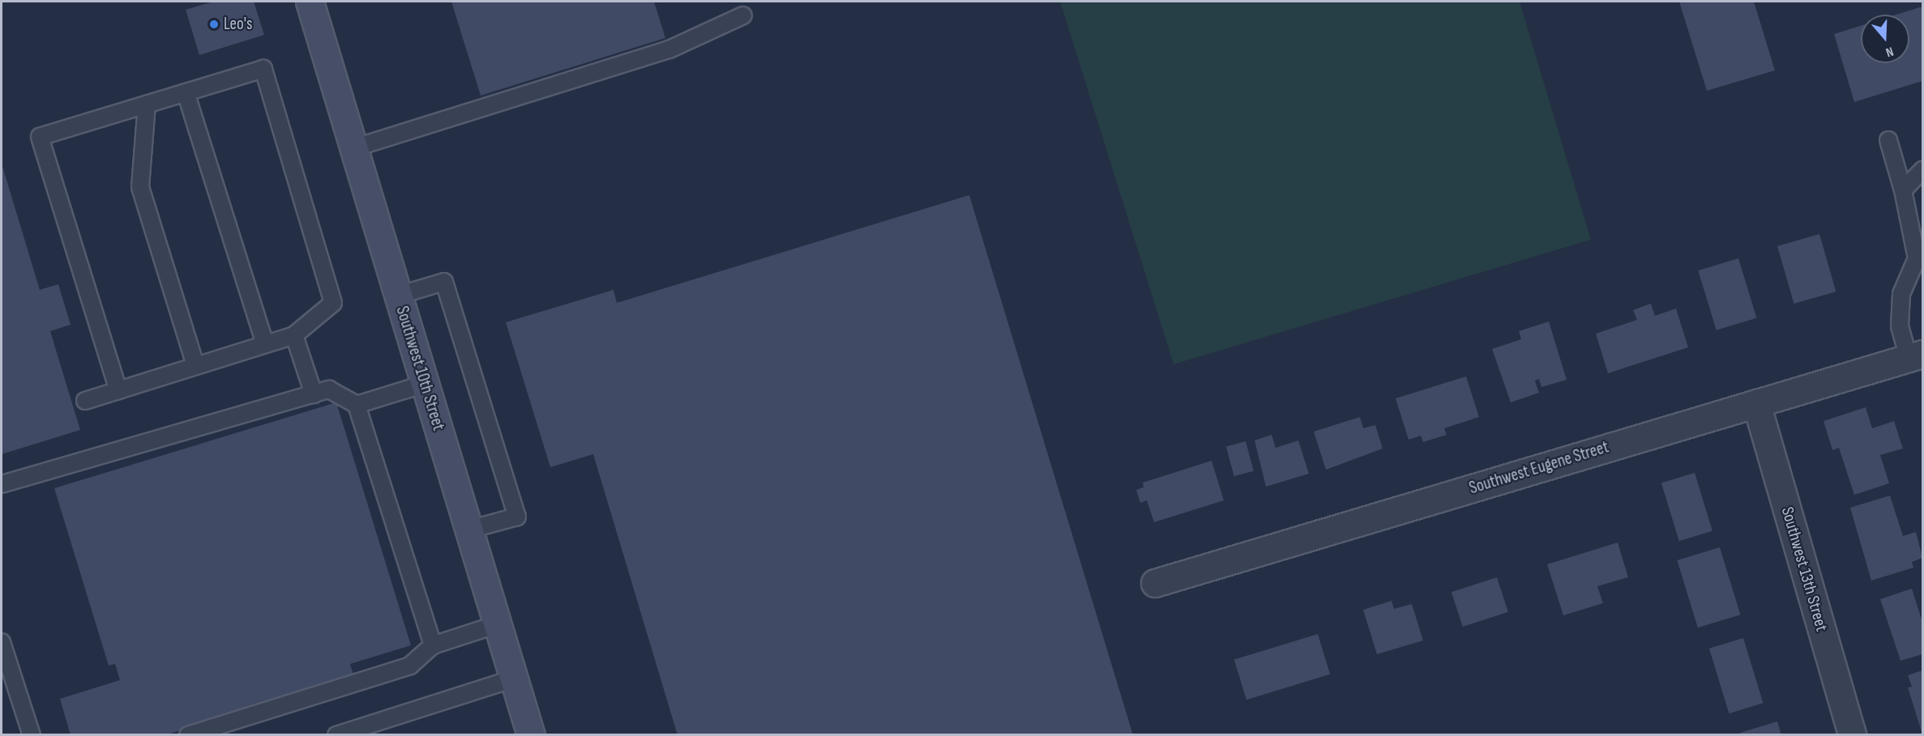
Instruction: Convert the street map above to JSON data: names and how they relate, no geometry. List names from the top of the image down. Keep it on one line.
{"streets":{"street":["Southwest 10th Street","Southwest Eugene Street","Southwest 13th Street"]},"crossings":[["Southwest Eugene Street","Southwest 13th Street"]],"places":["Leo's"],"north":"bottom"}
